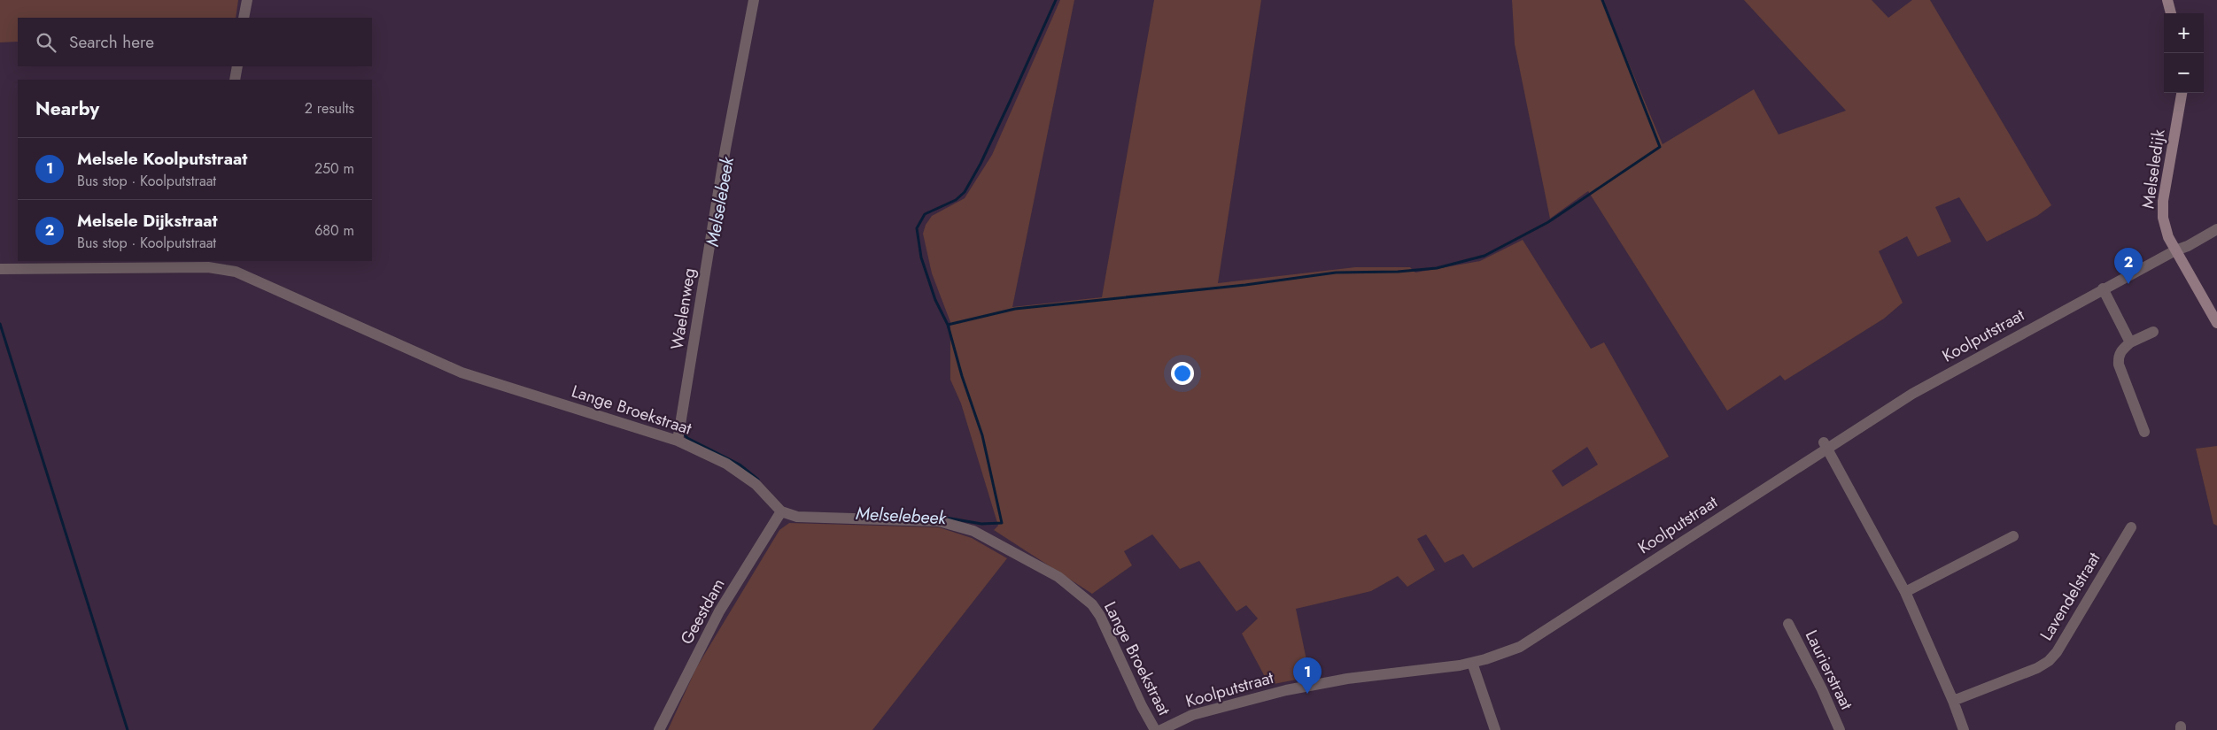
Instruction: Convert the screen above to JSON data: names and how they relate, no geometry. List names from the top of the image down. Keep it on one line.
{"streets":{"main road":["Melseledijk"],"street":["Waelenweg","Koolputstraat","Lange Broekstraat","Lavendelstraat","Geestdam","Laurierstraat"]},"crossings":[["Melseledijk","Koolputstraat"],["Waelenweg","Lange Broekstraat"],["Lange Broekstraat","Geestdam"]],"water":["Melselebeek"],"page":{"map_buttons":["+","−"],"search":"Search here","heading":["Nearby","2 results"],"list":[{"mark":"1","name":"Melsele Koolputstraat","note":"Bus stop · Koolputstraat","value":"250 m"},{"mark":"2","name":"Melsele Dijkstraat","note":"Bus stop · Koolputstraat","value":"680 m"}],"pins":["2","1"]}}
